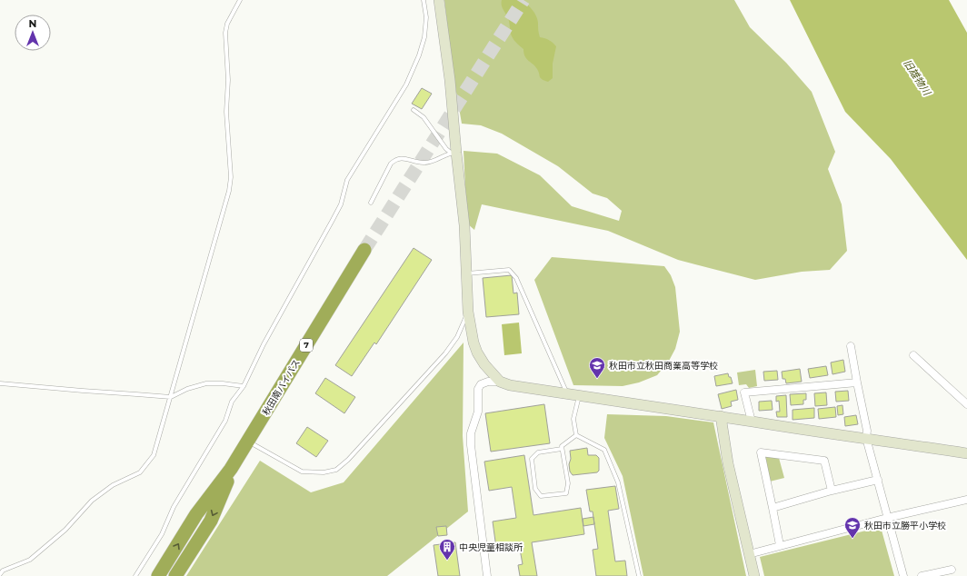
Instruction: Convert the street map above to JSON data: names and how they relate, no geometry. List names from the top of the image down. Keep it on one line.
{"streets":{"highway":["7","秋田南バイパス"]},"water":["旧雄物川"],"places":{"school or university":["秋田市立秋田商業高等学校","秋田市立勝平小学校"],"building":["中央児童相談所"]},"north":"top"}
